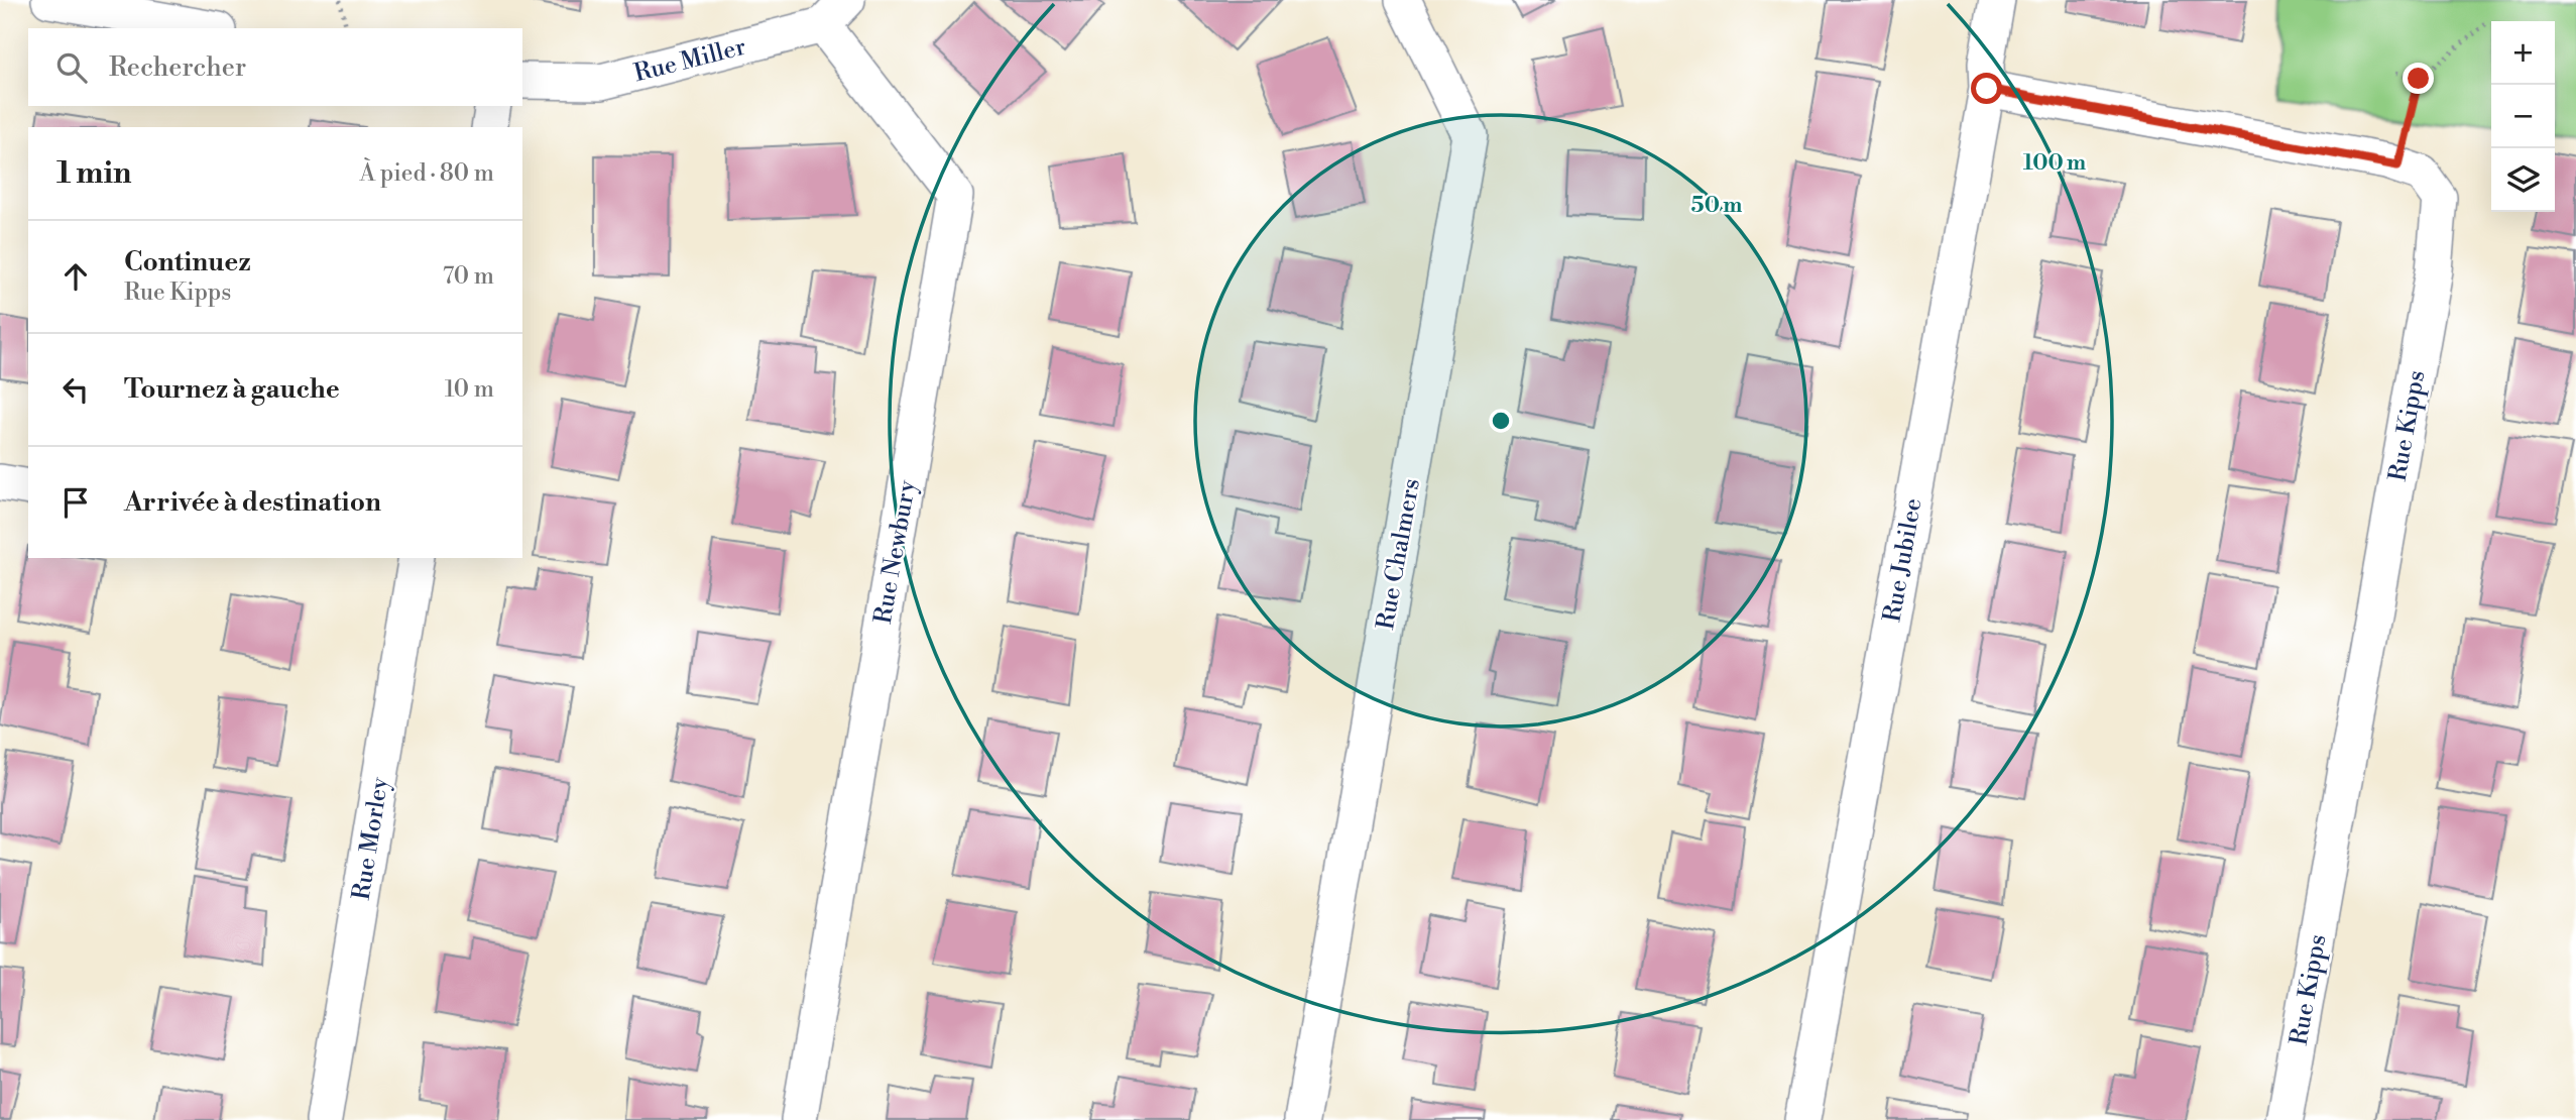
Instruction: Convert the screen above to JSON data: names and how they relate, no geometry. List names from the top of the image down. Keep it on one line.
{"streets":{"street":["Rue Miller","Rue Kipps","Rue Newbury","Rue Chalmers","Rue Jubilee","Rue Morley"]},"crossings":[["Rue Miller","Rue Newbury"],["Rue Kipps","Rue Jubilee"]],"page":{"map_buttons":["+","−"],"search":"Rechercher","heading":["1 min","À pied · 80 m"],"list":[["Continuez","Rue Kipps","70 m"],["Tournez à gauche","10 m"],"Arrivée à destination"]},"rings":["100 m","50 m"]}
